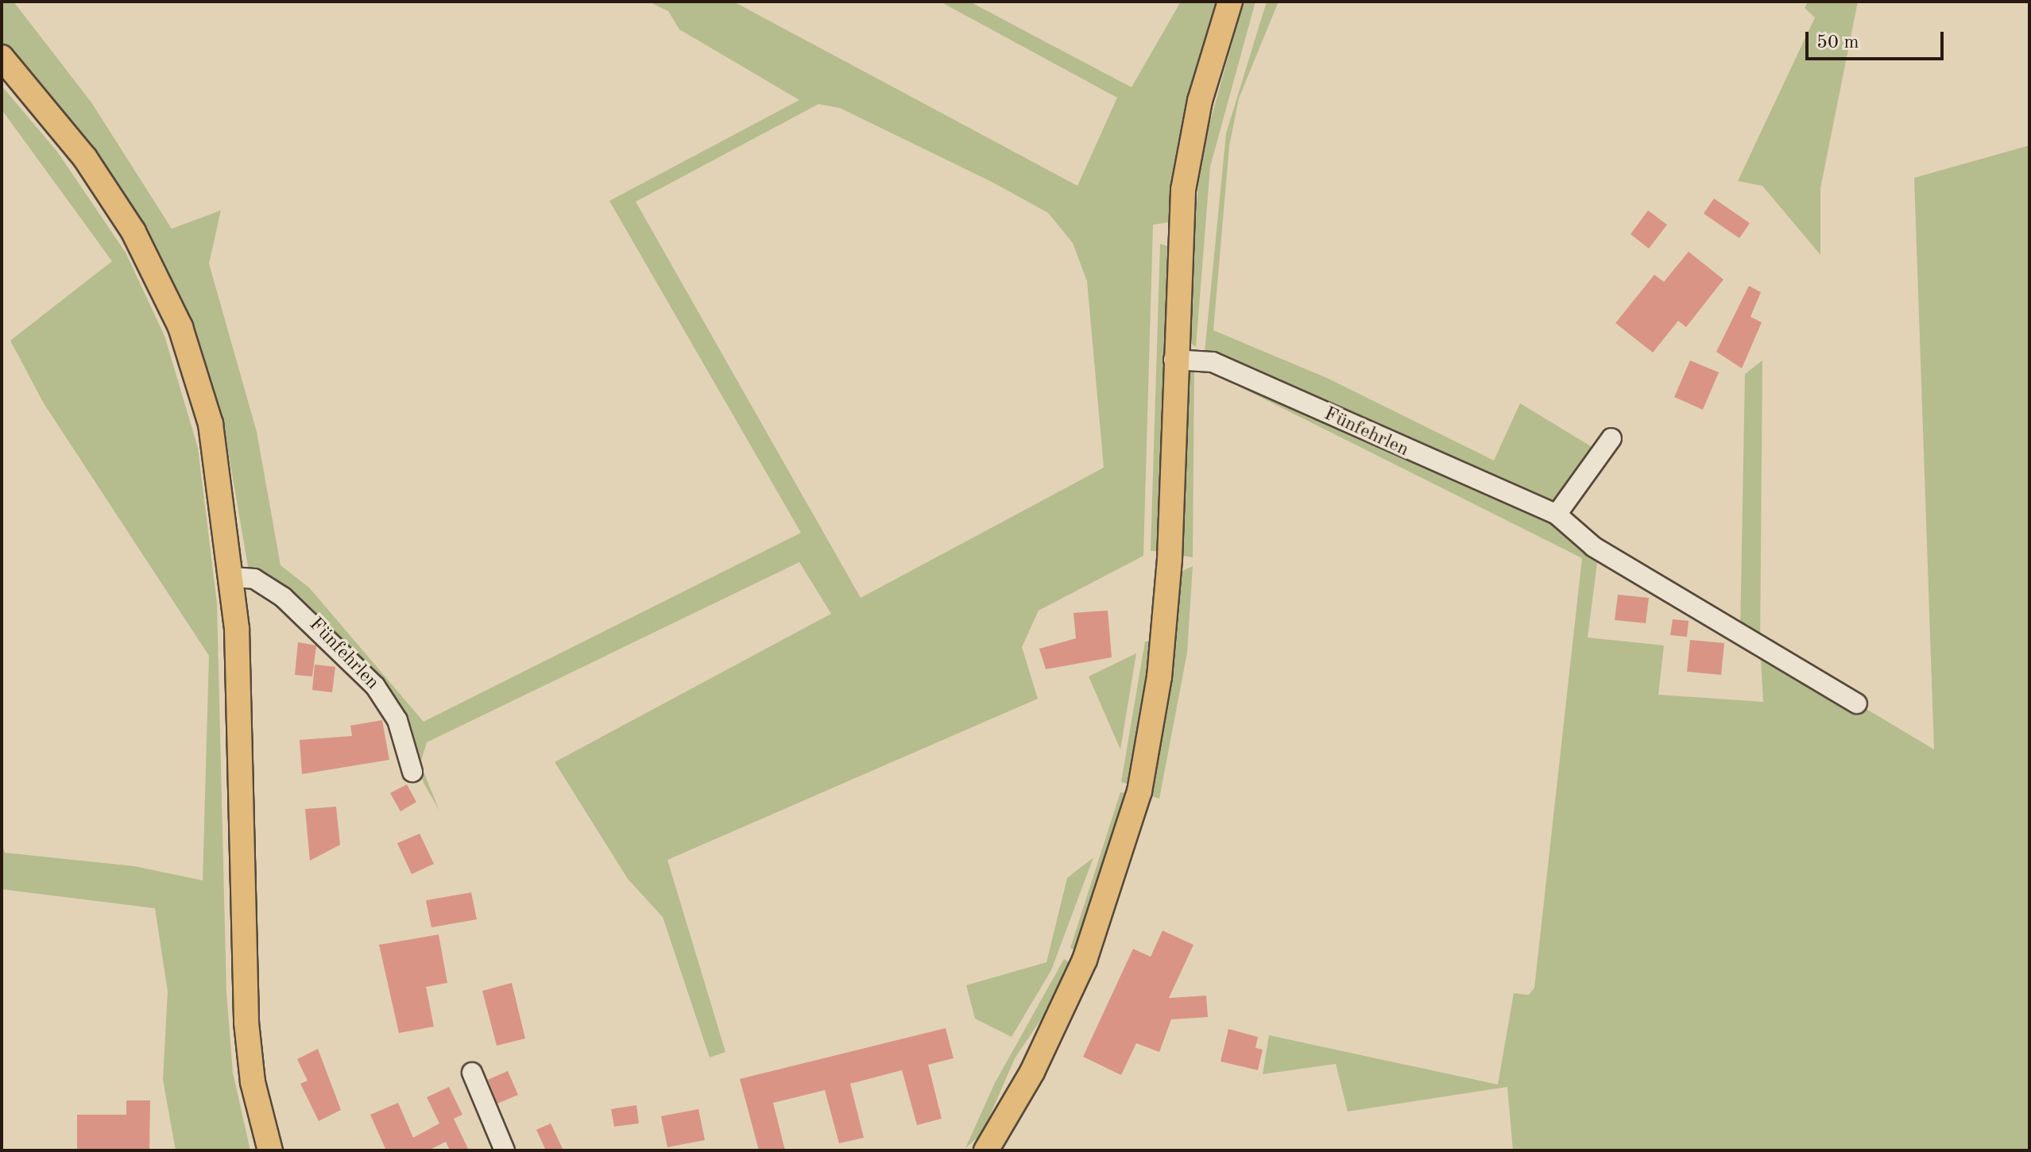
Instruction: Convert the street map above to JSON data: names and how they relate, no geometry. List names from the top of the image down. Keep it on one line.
{"streets":{"street":["Fünfehrlen"]},"scale_bar":"50 m"}
